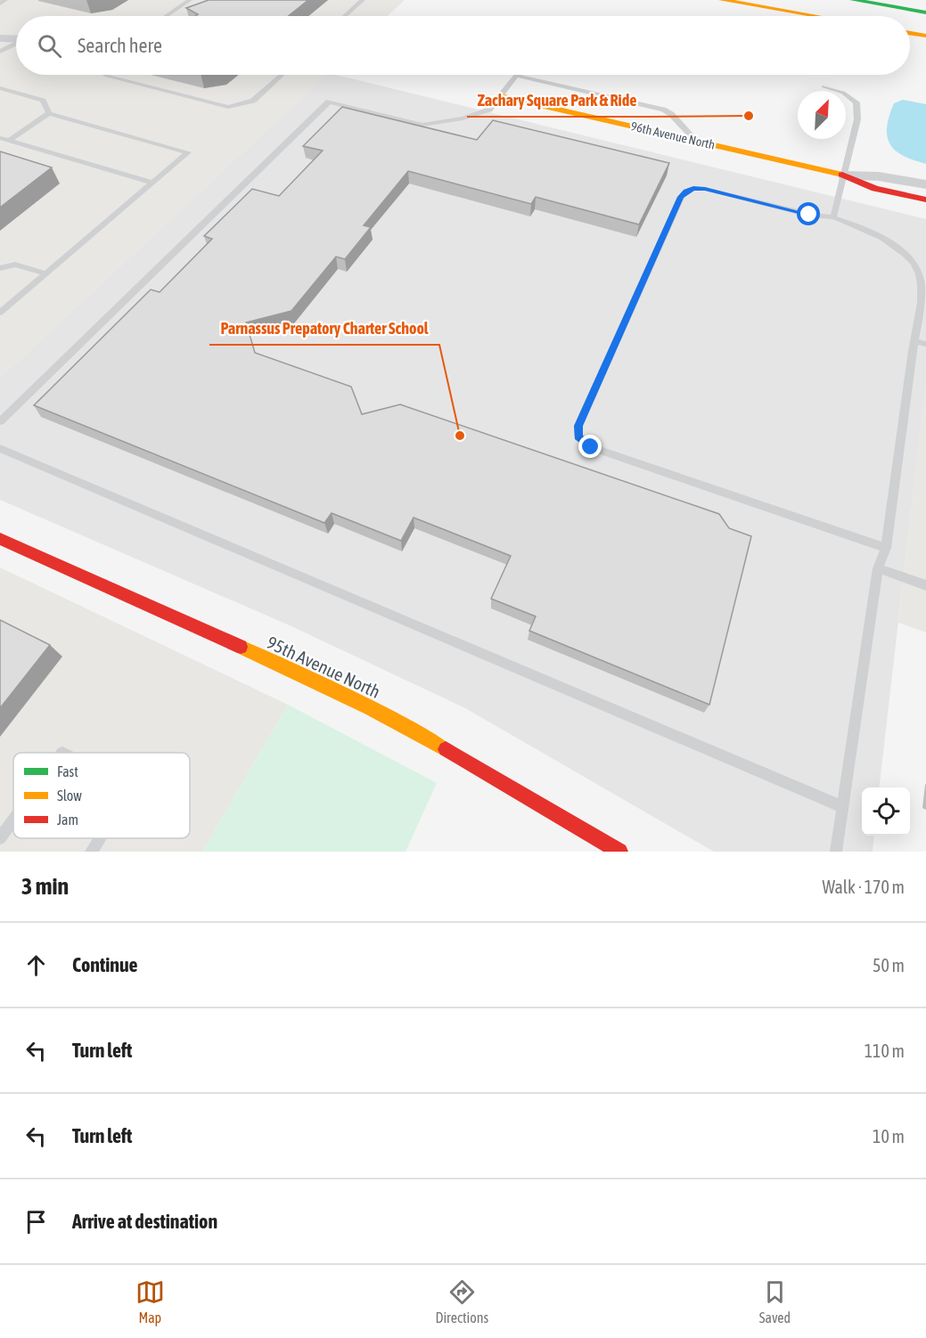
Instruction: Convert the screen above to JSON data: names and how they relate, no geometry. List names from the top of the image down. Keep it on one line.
{"streets":{"main road":["96th Avenue North","95th Avenue North"]},"places":["Zachary Square Park & Ride","Parnassus Prepatory Charter School"],"legend":["Fast","Slow","Jam"],"north":"top right","page":{"search":"Search here","heading":["3 min","Walk · 170 m"],"list":[["Continue","50 m"],["Turn left","110 m"],["Turn left","10 m"],"Arrive at destination"],"nav":["Map","Directions","Saved"]}}
